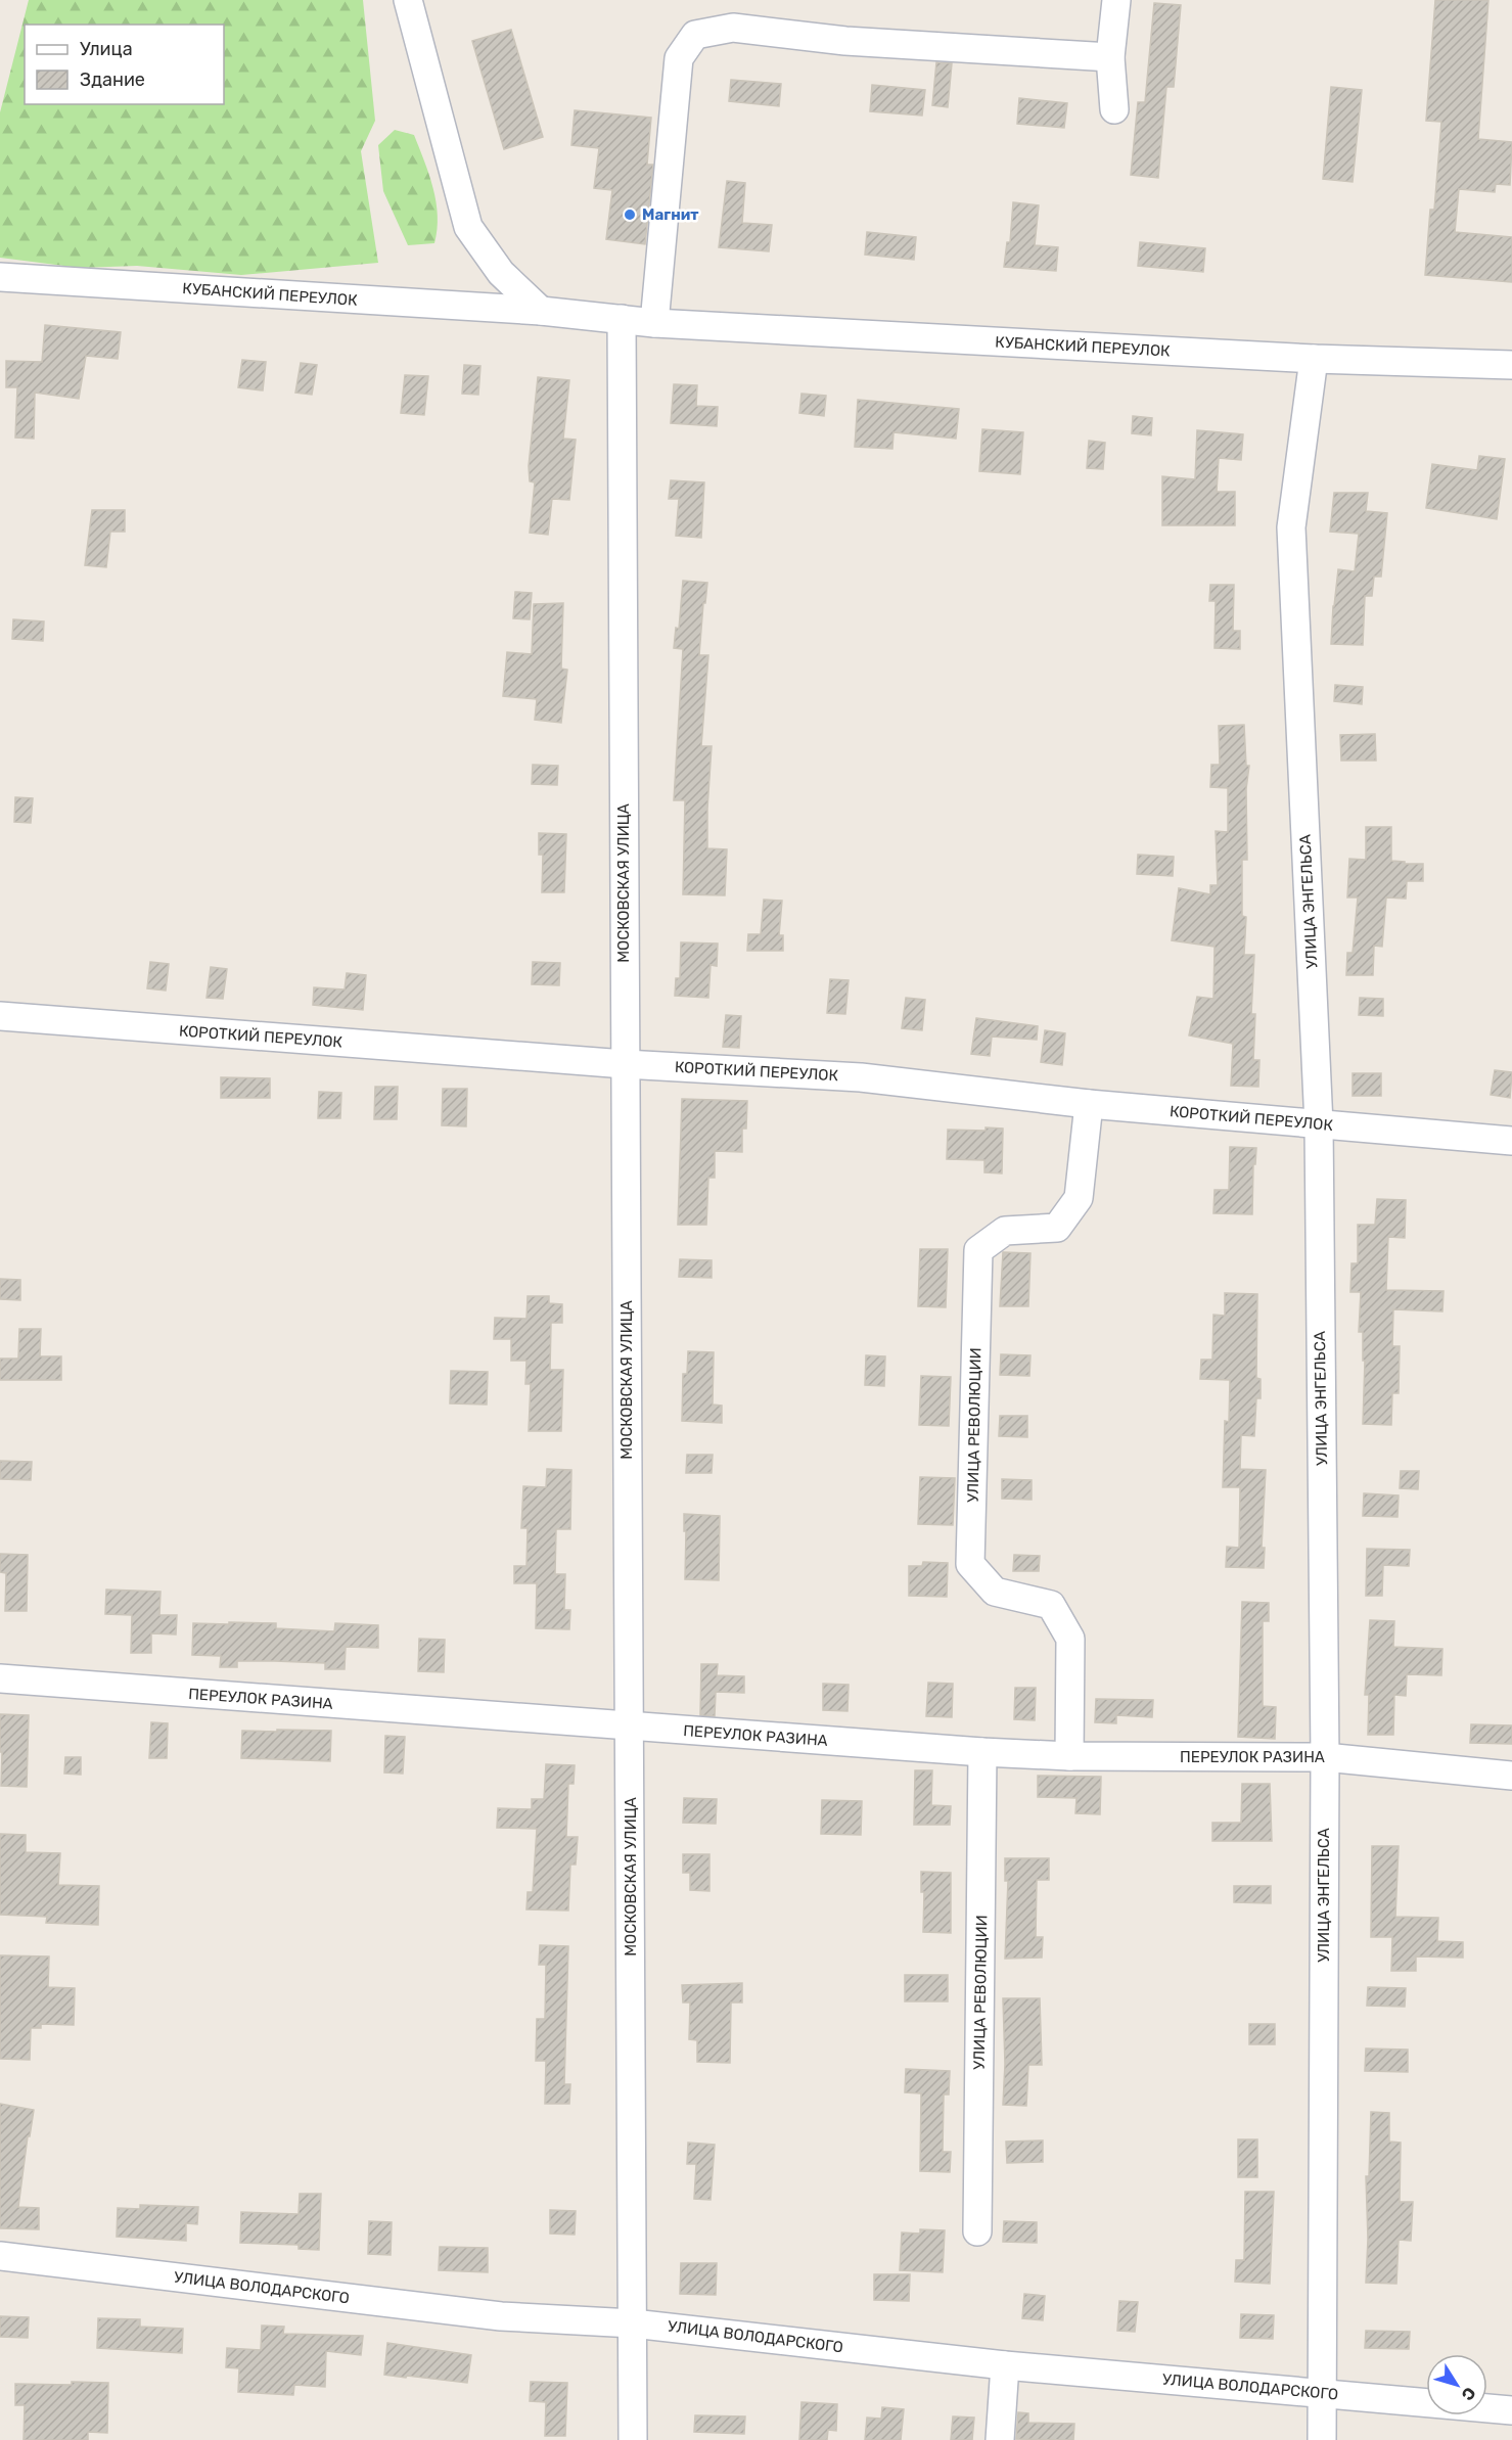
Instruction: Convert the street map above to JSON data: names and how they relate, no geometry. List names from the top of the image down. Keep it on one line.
{"streets":{"street":["КУБАНСКИЙ ПЕРЕУЛОК","МОСКОВСКАЯ УЛИЦА","УЛИЦА ЭНГЕЛЬСА","КОРОТКИЙ ПЕРЕУЛОК","УЛИЦА РЕВОЛЮЦИИ","ПЕРЕУЛОК РАЗИНА","УЛИЦА ВОЛОДАРСКОГО"]},"crossings":[["КУБАНСКИЙ ПЕРЕУЛОК","МОСКОВСКАЯ УЛИЦА"],["КУБАНСКИЙ ПЕРЕУЛОК","УЛИЦА ЭНГЕЛЬСА"],["МОСКОВСКАЯ УЛИЦА","КОРОТКИЙ ПЕРЕУЛОК"],["МОСКОВСКАЯ УЛИЦА","ПЕРЕУЛОК РАЗИНА"],["МОСКОВСКАЯ УЛИЦА","УЛИЦА ВОЛОДАРСКОГО"],["УЛИЦА ЭНГЕЛЬСА","КОРОТКИЙ ПЕРЕУЛОК"],["УЛИЦА ЭНГЕЛЬСА","ПЕРЕУЛОК РАЗИНА"],["УЛИЦА ЭНГЕЛЬСА","УЛИЦА ВОЛОДАРСКОГО"],["КОРОТКИЙ ПЕРЕУЛОК","УЛИЦА РЕВОЛЮЦИИ"],["УЛИЦА РЕВОЛЮЦИИ","ПЕРЕУЛОК РАЗИНА"]],"places":["Магнит"],"legend":["Улица","Здание"],"north":"bottom right"}
